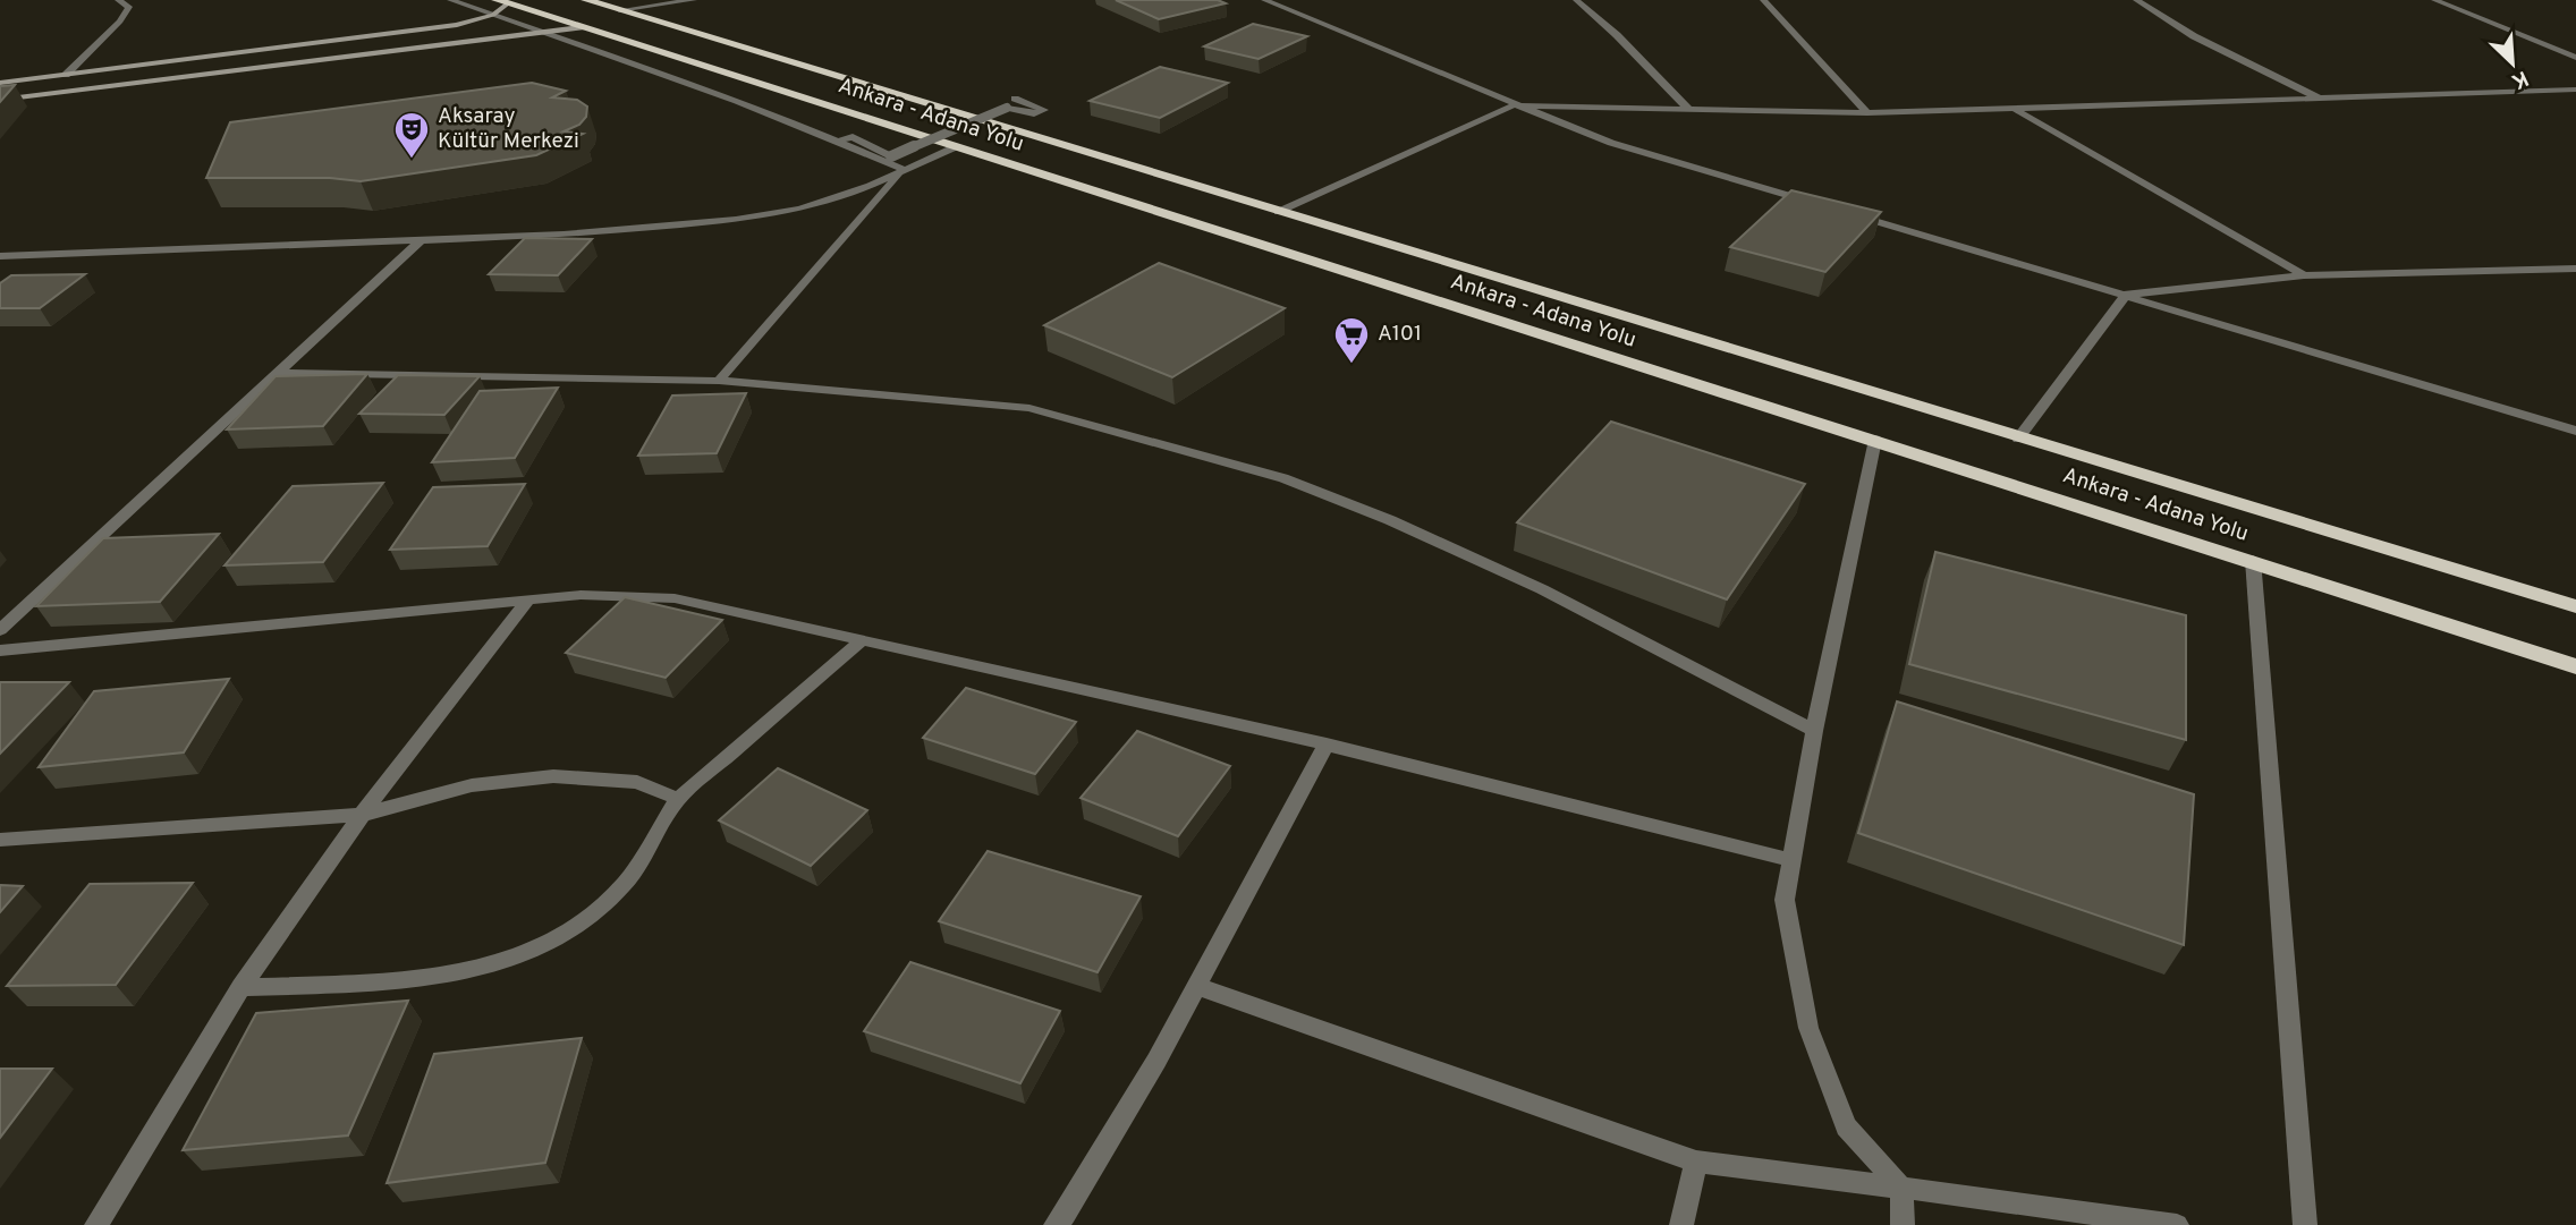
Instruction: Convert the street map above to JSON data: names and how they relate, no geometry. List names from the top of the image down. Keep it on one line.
{"streets":{"highway":["Ankara - Adana Yolu"]},"places":{"theatre":["Aksaray Kültür Merkezi"],"supermarket":["A101"]},"north":"bottom right"}
